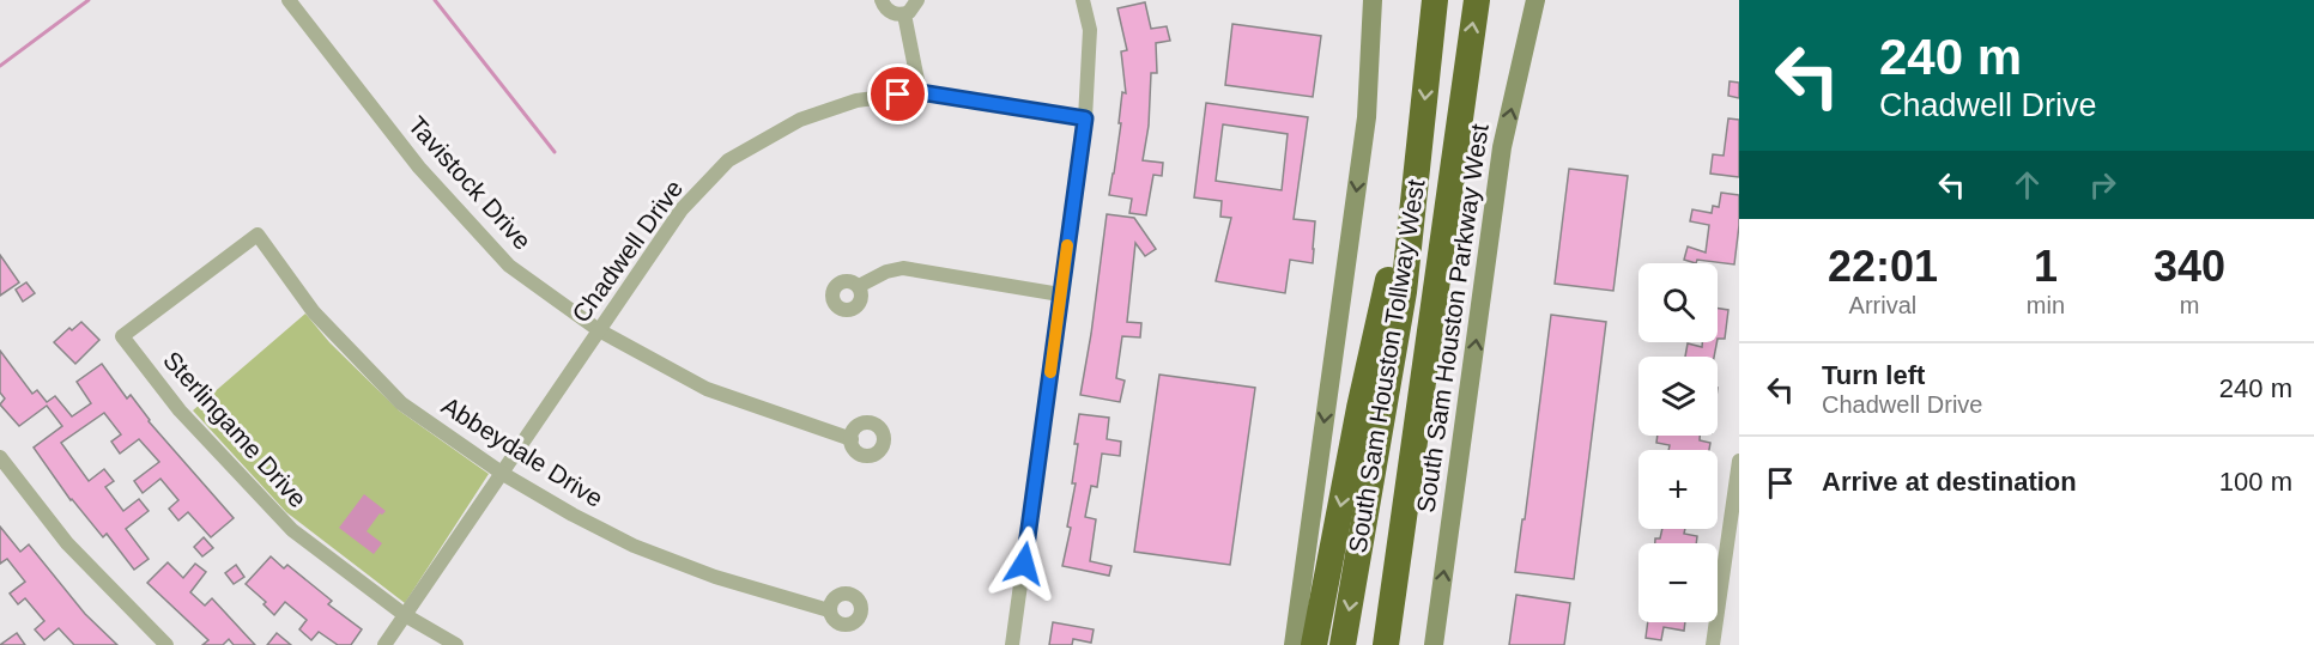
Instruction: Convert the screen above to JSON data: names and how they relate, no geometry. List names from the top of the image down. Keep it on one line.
{"streets":{"highway":["South Sam Houston Tollway West"],"main road":["South Sam Houston Parkway West"],"street":["Tavistock Drive","Chadwell Drive","Sterlingame Drive","Abbeydale Drive"]},"crossings":[["Tavistock Drive","Chadwell Drive"],["Chadwell Drive","Sterlingame Drive"],["Chadwell Drive","Abbeydale Drive"],["Sterlingame Drive","Abbeydale Drive"]],"page":{"turn":["240 m","Chadwell Drive"],"eta":["22:01","Arrival","1","min","340","m"],"map_buttons":["+","−"],"list":[{"name":"Turn left","note":"Chadwell Drive","value":"240 m"},{"name":"Arrive at destination","value":"100 m"}]}}
